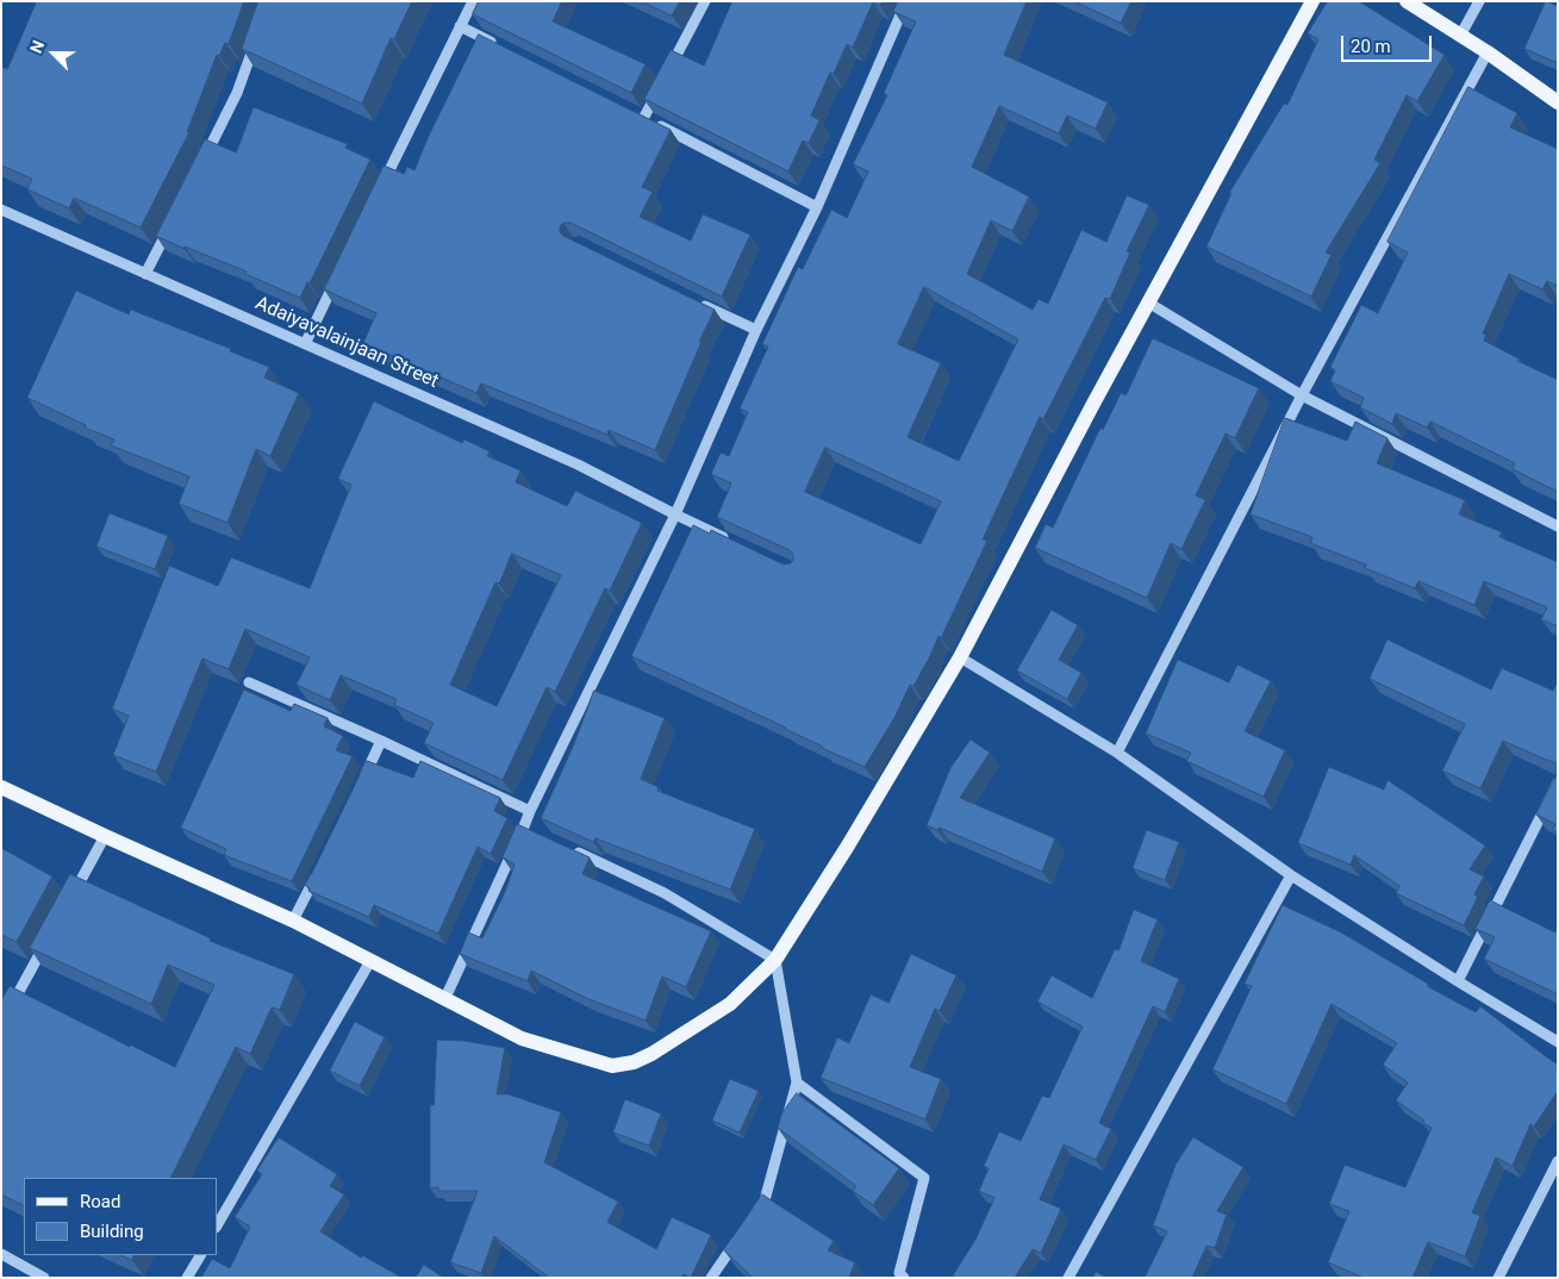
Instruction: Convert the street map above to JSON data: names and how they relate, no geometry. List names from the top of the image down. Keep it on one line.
{"streets":{"street":["Adaiyavalainjaan Street"]},"legend":["Road","Building"],"scale_bar":"20 m","north":"top left"}
